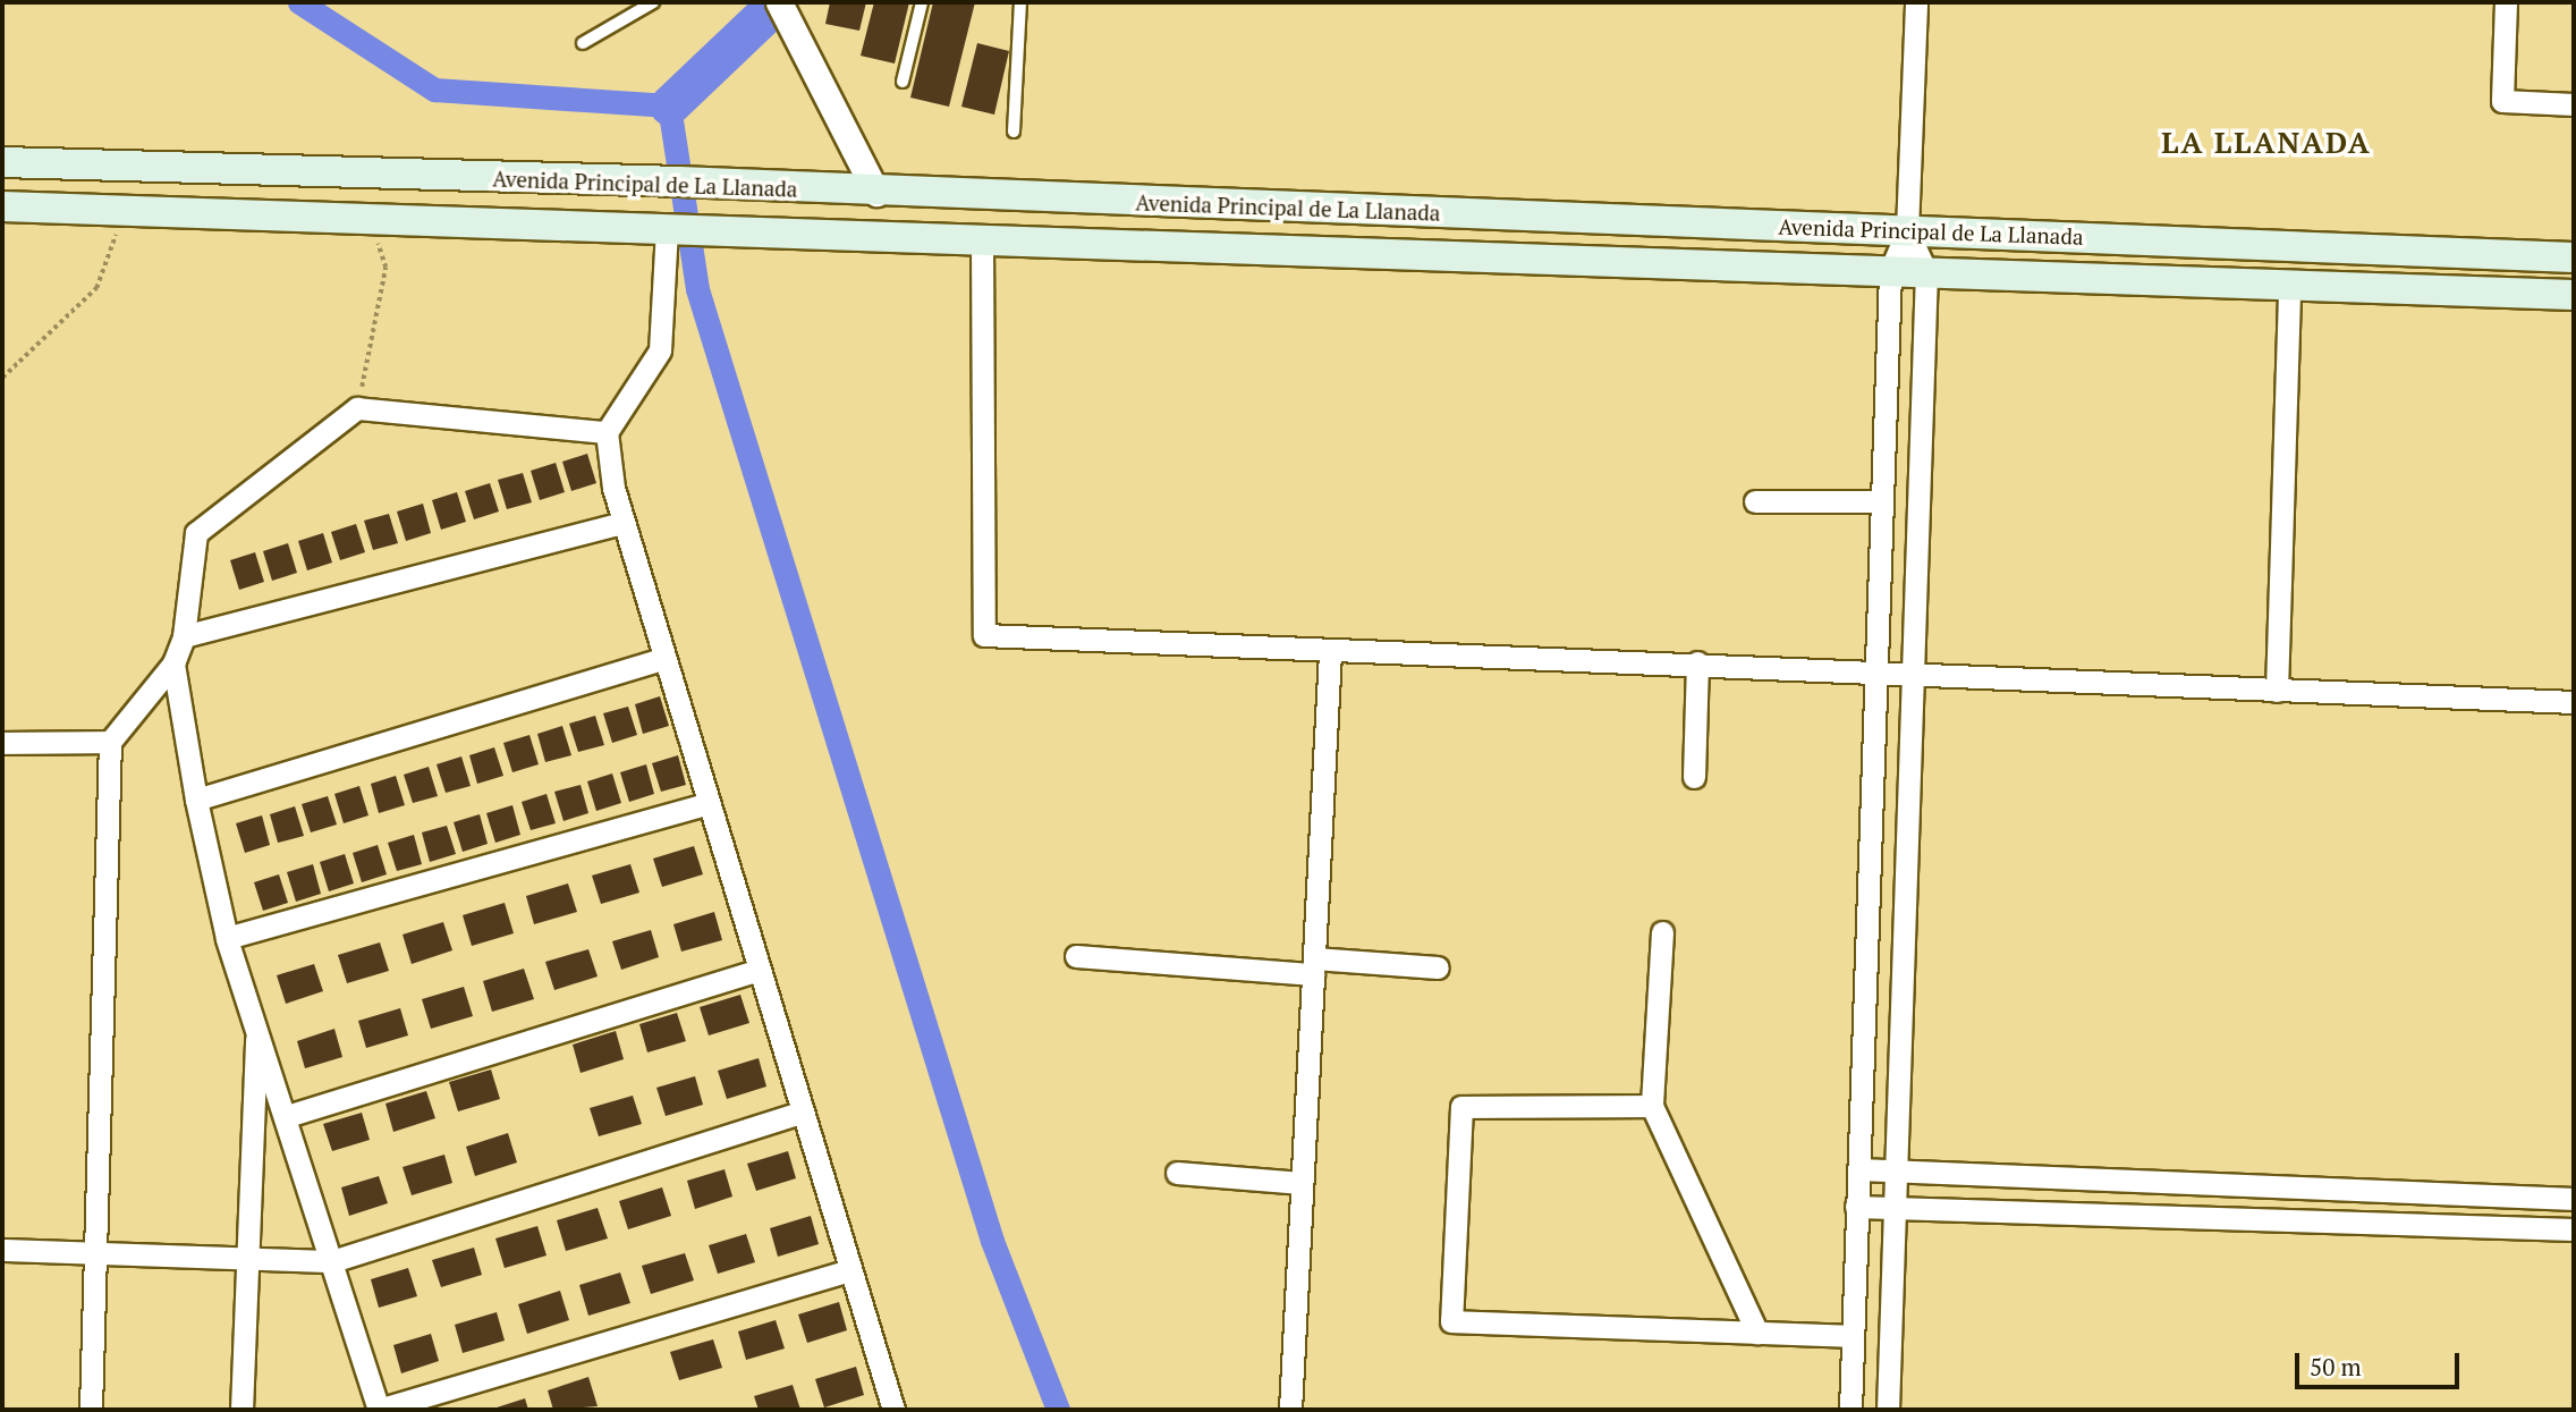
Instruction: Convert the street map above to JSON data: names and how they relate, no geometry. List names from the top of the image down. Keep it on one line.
{"streets":{"main road":["Avenida Principal de La Llanada"]},"districts":["LA LLANADA"],"scale_bar":"50 m"}
